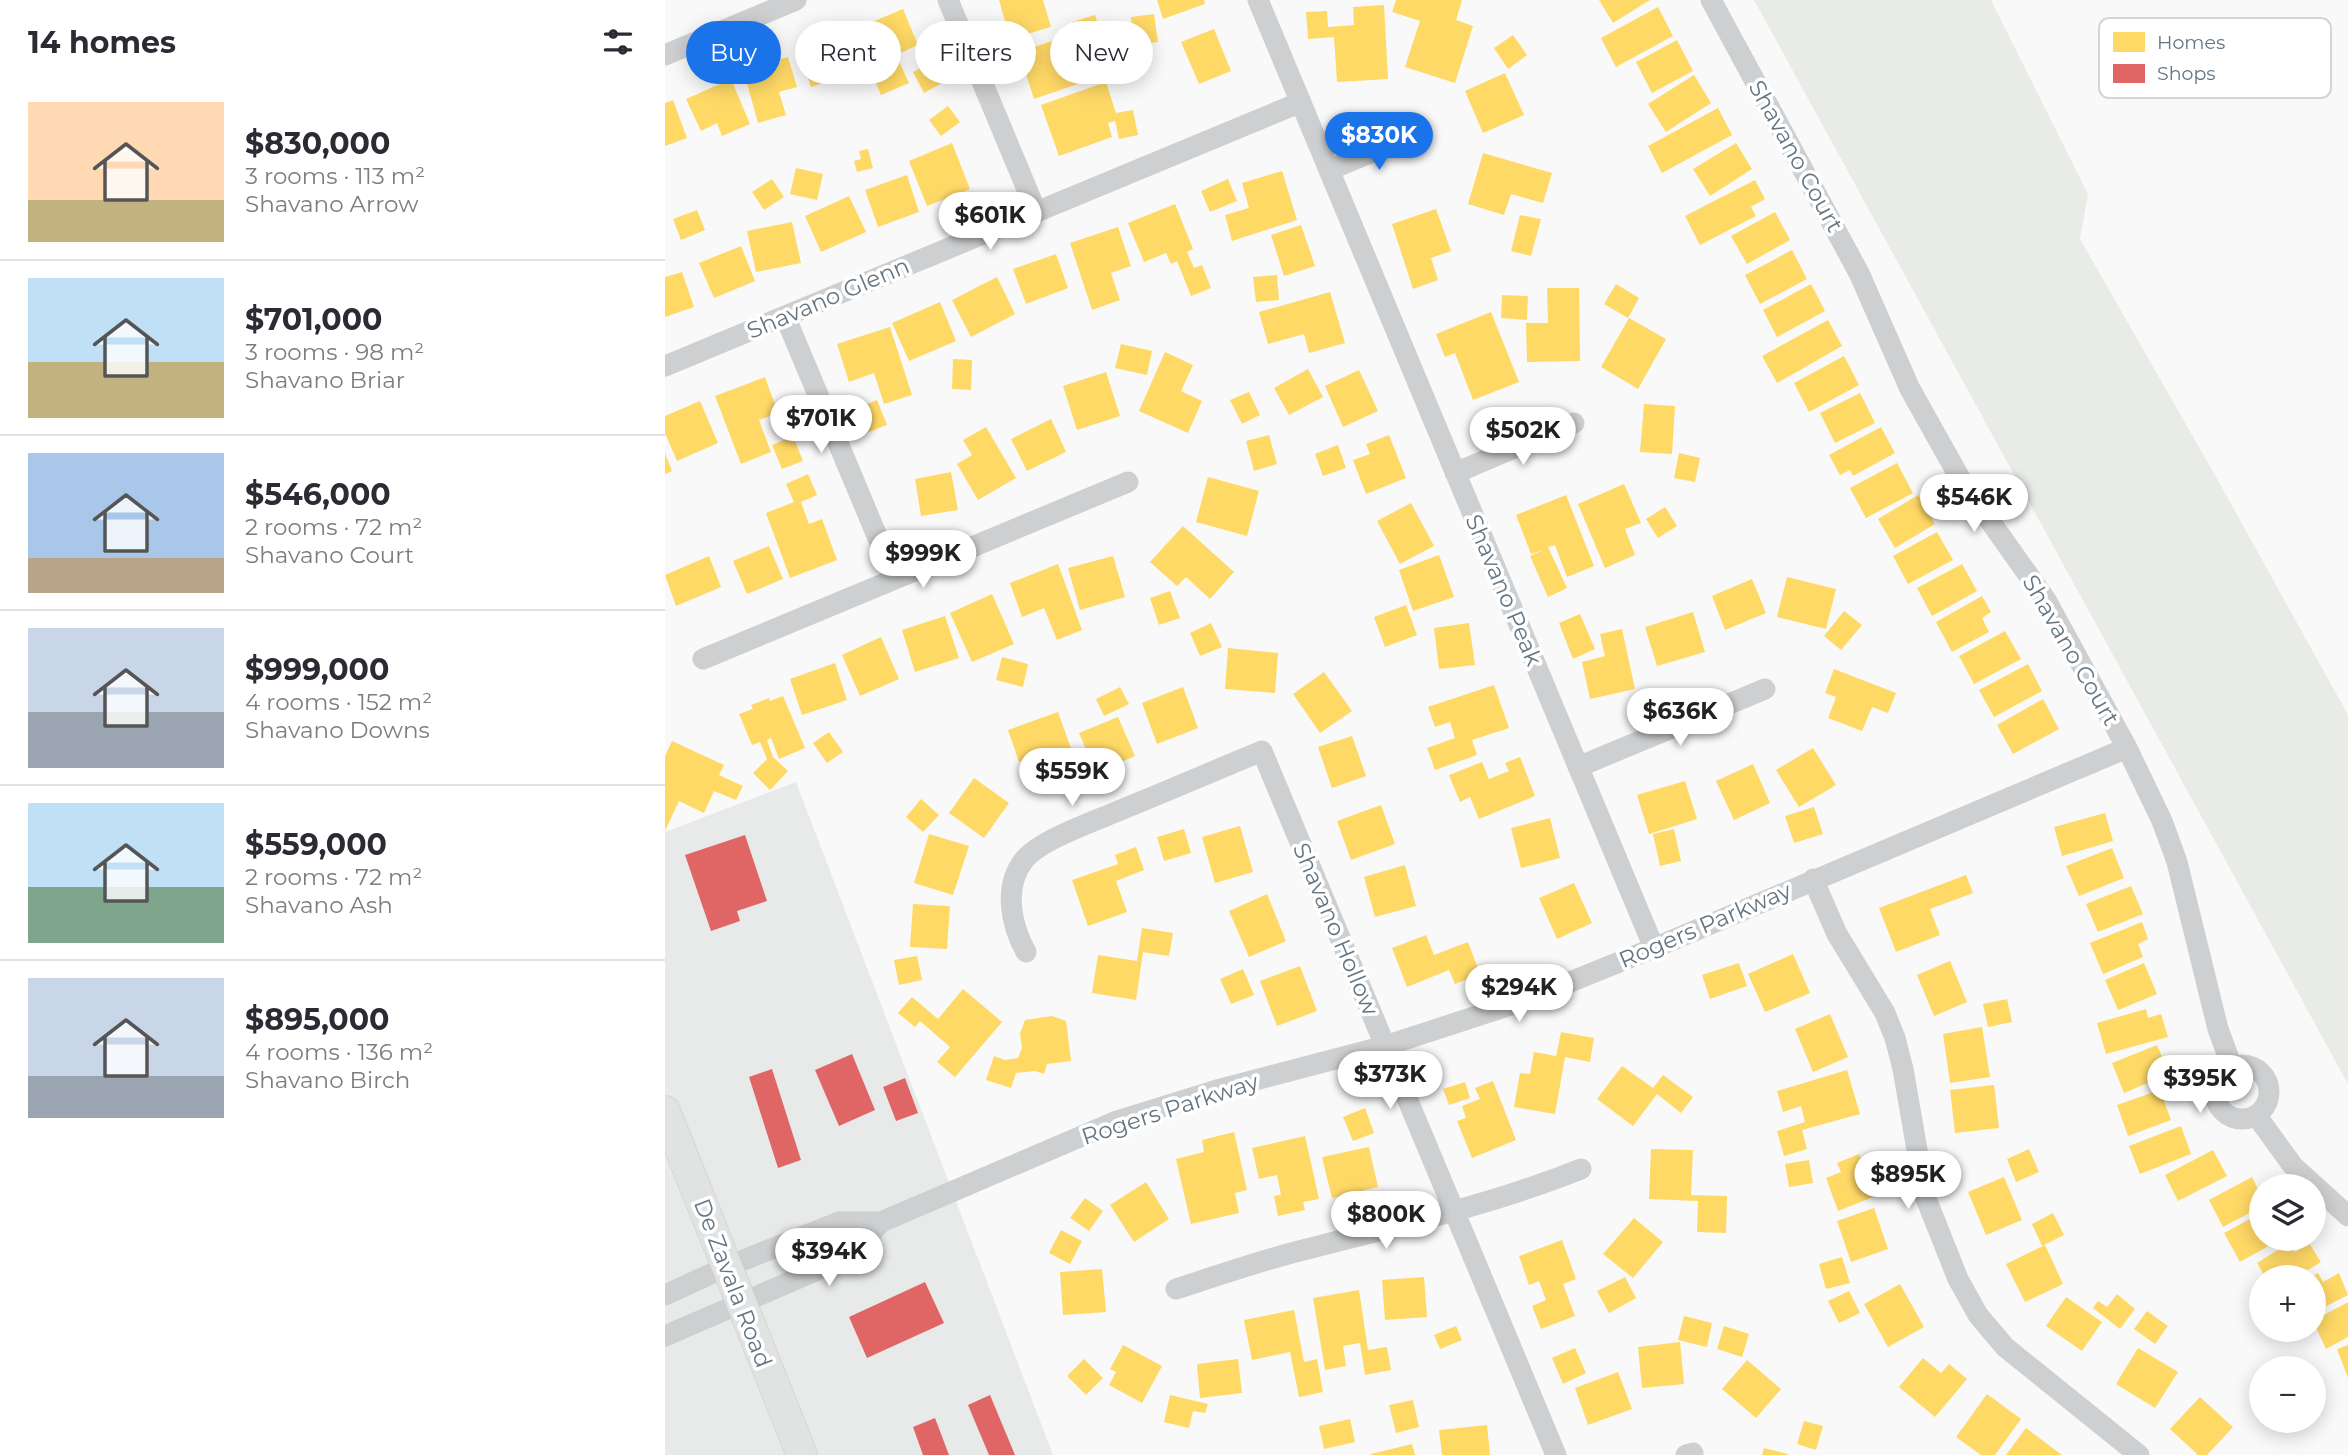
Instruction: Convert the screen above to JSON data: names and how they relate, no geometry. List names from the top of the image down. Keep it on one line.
{"streets":{"main road":["De Zavala Road"],"street":["Shavano Court","Shavano Glenn","Shavano Peak","Rogers Parkway","Shavano Hollow"]},"crossings":[["Shavano Court","Rogers Parkway"],["Shavano Glenn","Shavano Peak"],["Shavano Peak","Rogers Parkway"],["Rogers Parkway","Shavano Hollow"],["Rogers Parkway","De Zavala Road"]],"legend":["Homes","Shops"],"page":{"heading":"14 homes","chip":["Buy","Rent","Filters","New"],"list":[{"name":"$830,000","note":"3 rooms · 113 m² · Shavano Arrow"},{"name":"$701,000","note":"3 rooms · 98 m² · Shavano Briar"},{"name":"$546,000","note":"2 rooms · 72 m² · Shavano Court"},{"name":"$999,000","note":"4 rooms · 152 m² · Shavano Downs"},{"name":"$559,000","note":"2 rooms · 72 m² · Shavano Ash"},{"name":"$895,000","note":"4 rooms · 136 m² · Shavano Birch"}],"price":["$830K","$601K","$701K","$502K","$546K","$999K","$636K","$559K","$294K","$373K","$395K","$895K","$800K","$394K"],"map_buttons":["+","−"]}}
